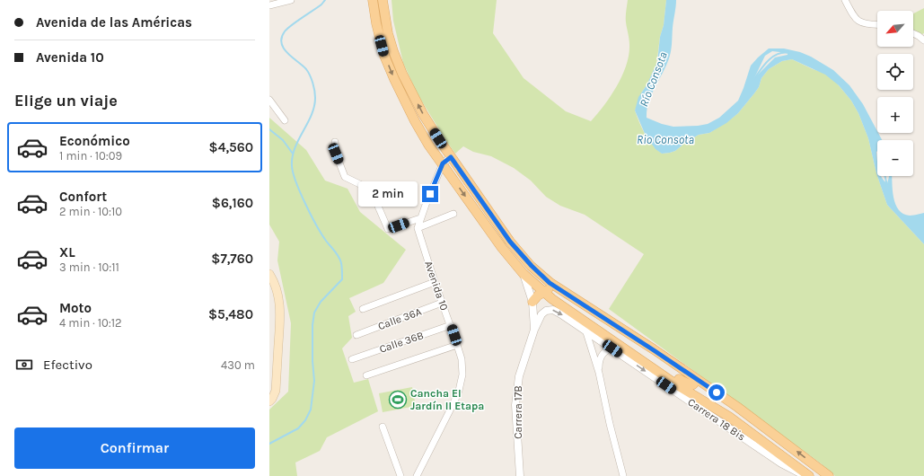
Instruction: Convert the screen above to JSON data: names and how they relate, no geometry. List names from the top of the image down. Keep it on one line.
{"streets":{"street":["Avenida 10","Calle 36A","Calle 36B","Carrera 17B","Carrera 18 Bis"]},"crossings":[["Avenida 10","Calle 36A"],["Avenida 10","Calle 36B"],["Carrera 17B","Carrera 18 Bis"]],"one_way":["Carrera 18 Bis"],"water":["Río Consota","Rio Consota"],"places":{"sports":["Cancha El Jardín II Etapa"]},"north":"bottom left","page":{"banner":["Avenida de las Américas","Avenida 10"],"map_buttons":["+","−"],"heading":"Elige un viaje","list":[{"name":"Económico","note":"1 min · 10:09","value":"$4,560"},{"name":"Confort","note":"2 min · 10:10","value":"$6,160"},{"name":"XL","note":"3 min · 10:11","value":"$7,760"},{"name":"Moto","note":"4 min · 10:12","value":"$5,480"}],"bubble":"2 min","pay":["Efectivo","430 m"],"buttons":"Confirmar"}}
